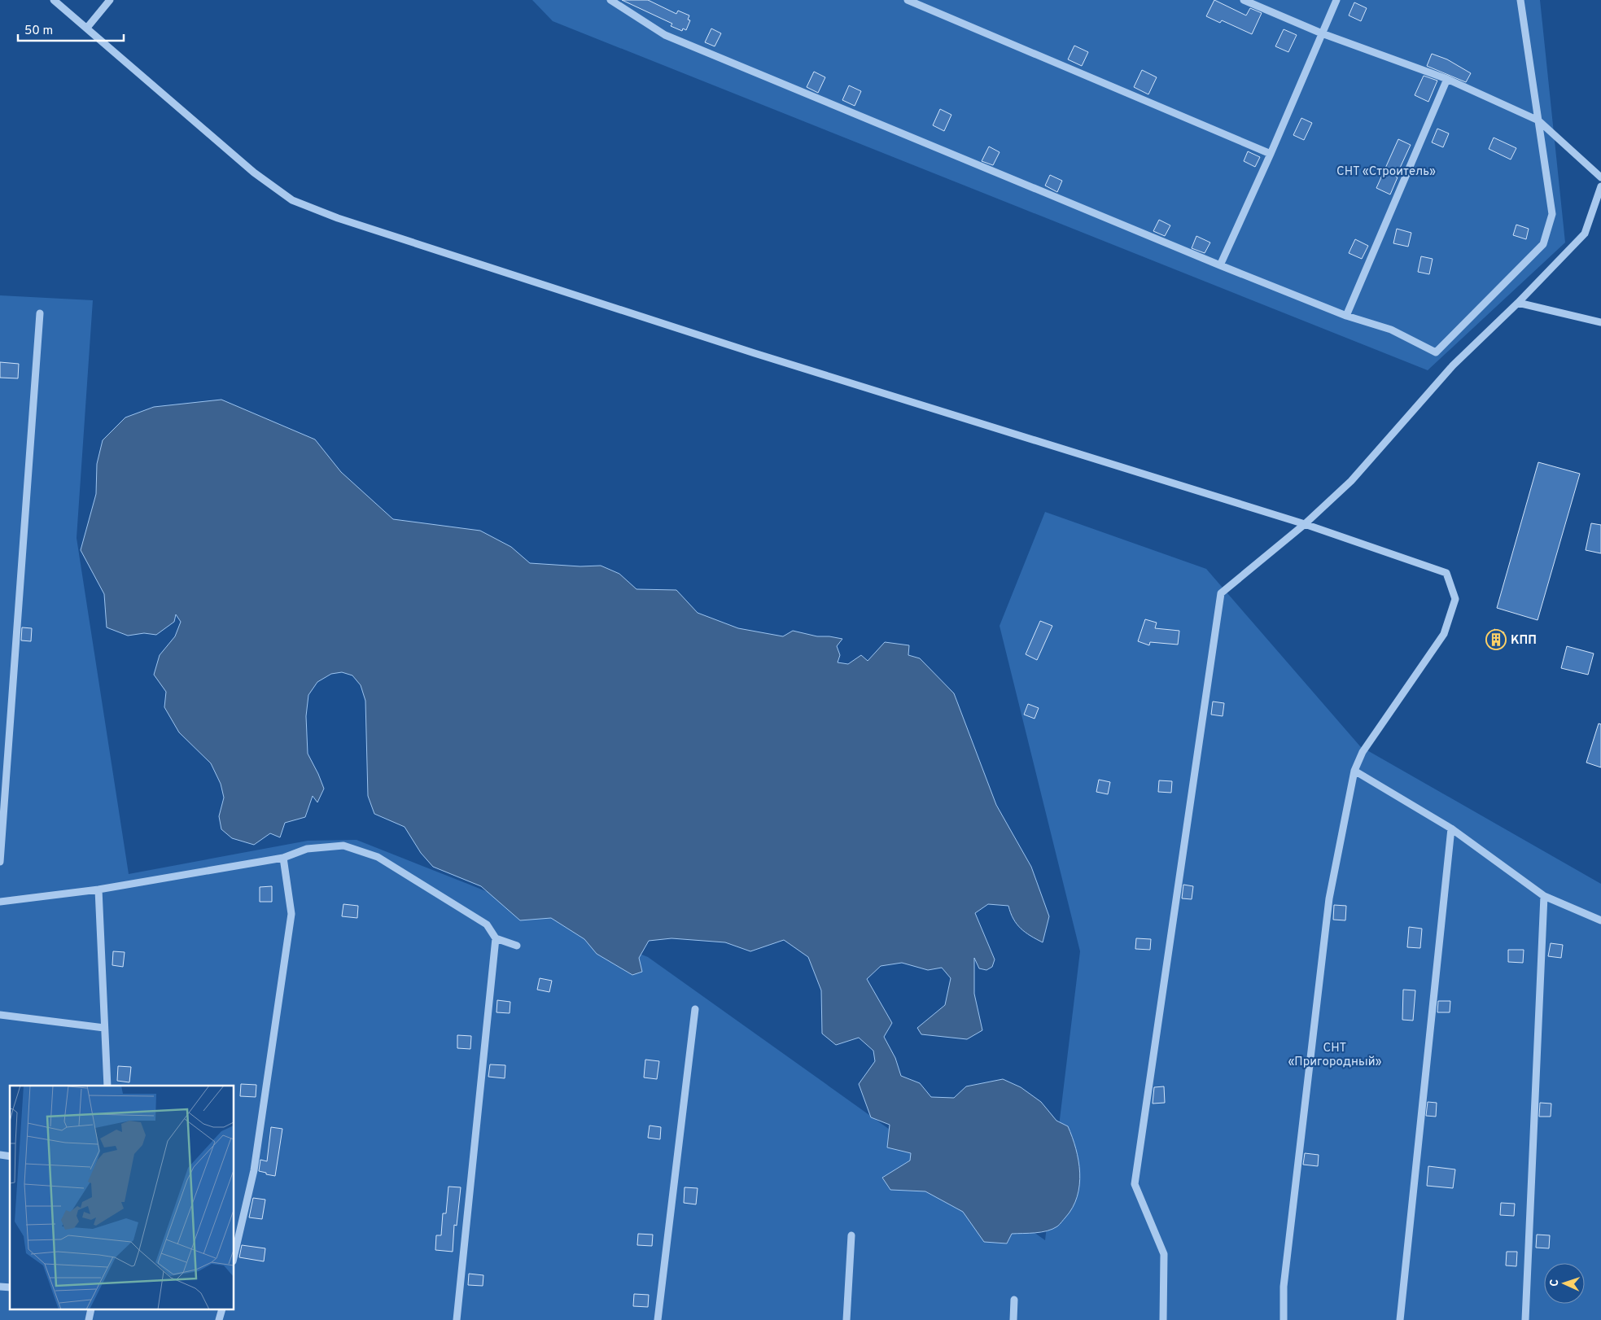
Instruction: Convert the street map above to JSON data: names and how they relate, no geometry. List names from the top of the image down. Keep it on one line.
{"parks":["СНТ «Строитель»","СНТ «Пригородный»"],"places":{"building":["КПП"]},"scale_bar":"50 m","north":"left"}
